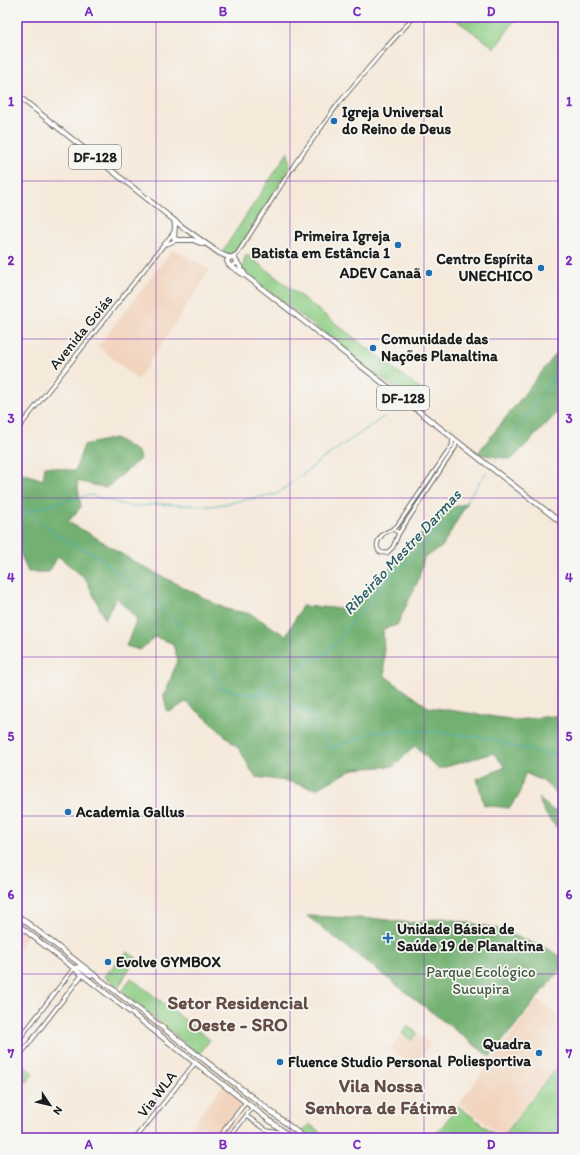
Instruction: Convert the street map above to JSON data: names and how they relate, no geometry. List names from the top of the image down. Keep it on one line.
{"streets":{"main road":["DF-128"],"street":["Avenida Goiás","Via WLA"]},"crossings":[["DF-128","Avenida Goiás"]],"districts":["Setor Residencial Oeste - SRO","Vila Nossa Senhora de Fátima"],"water":["Ribeirão Mestre Darmas"],"parks":["Parque Ecológico Sucupira"],"places":{"other":["Igreja Universal do Reino de Deus","Primeira Igreja Batista em Estância 1","Centro Espírita UNECHICO","ADEV Canaã","Comunidade das Nações Planaltina","Academia Gallus","Evolve GYMBOX","Quadra Poliesportiva","Fluence Studio Personal"],"health":["Unidade Básica de Saúde 19 de Planaltina"]},"north":"bottom right","grid":{"columns":["A","B","C","D"],"rows":["1","2","3","4","5","6","7"]}}
